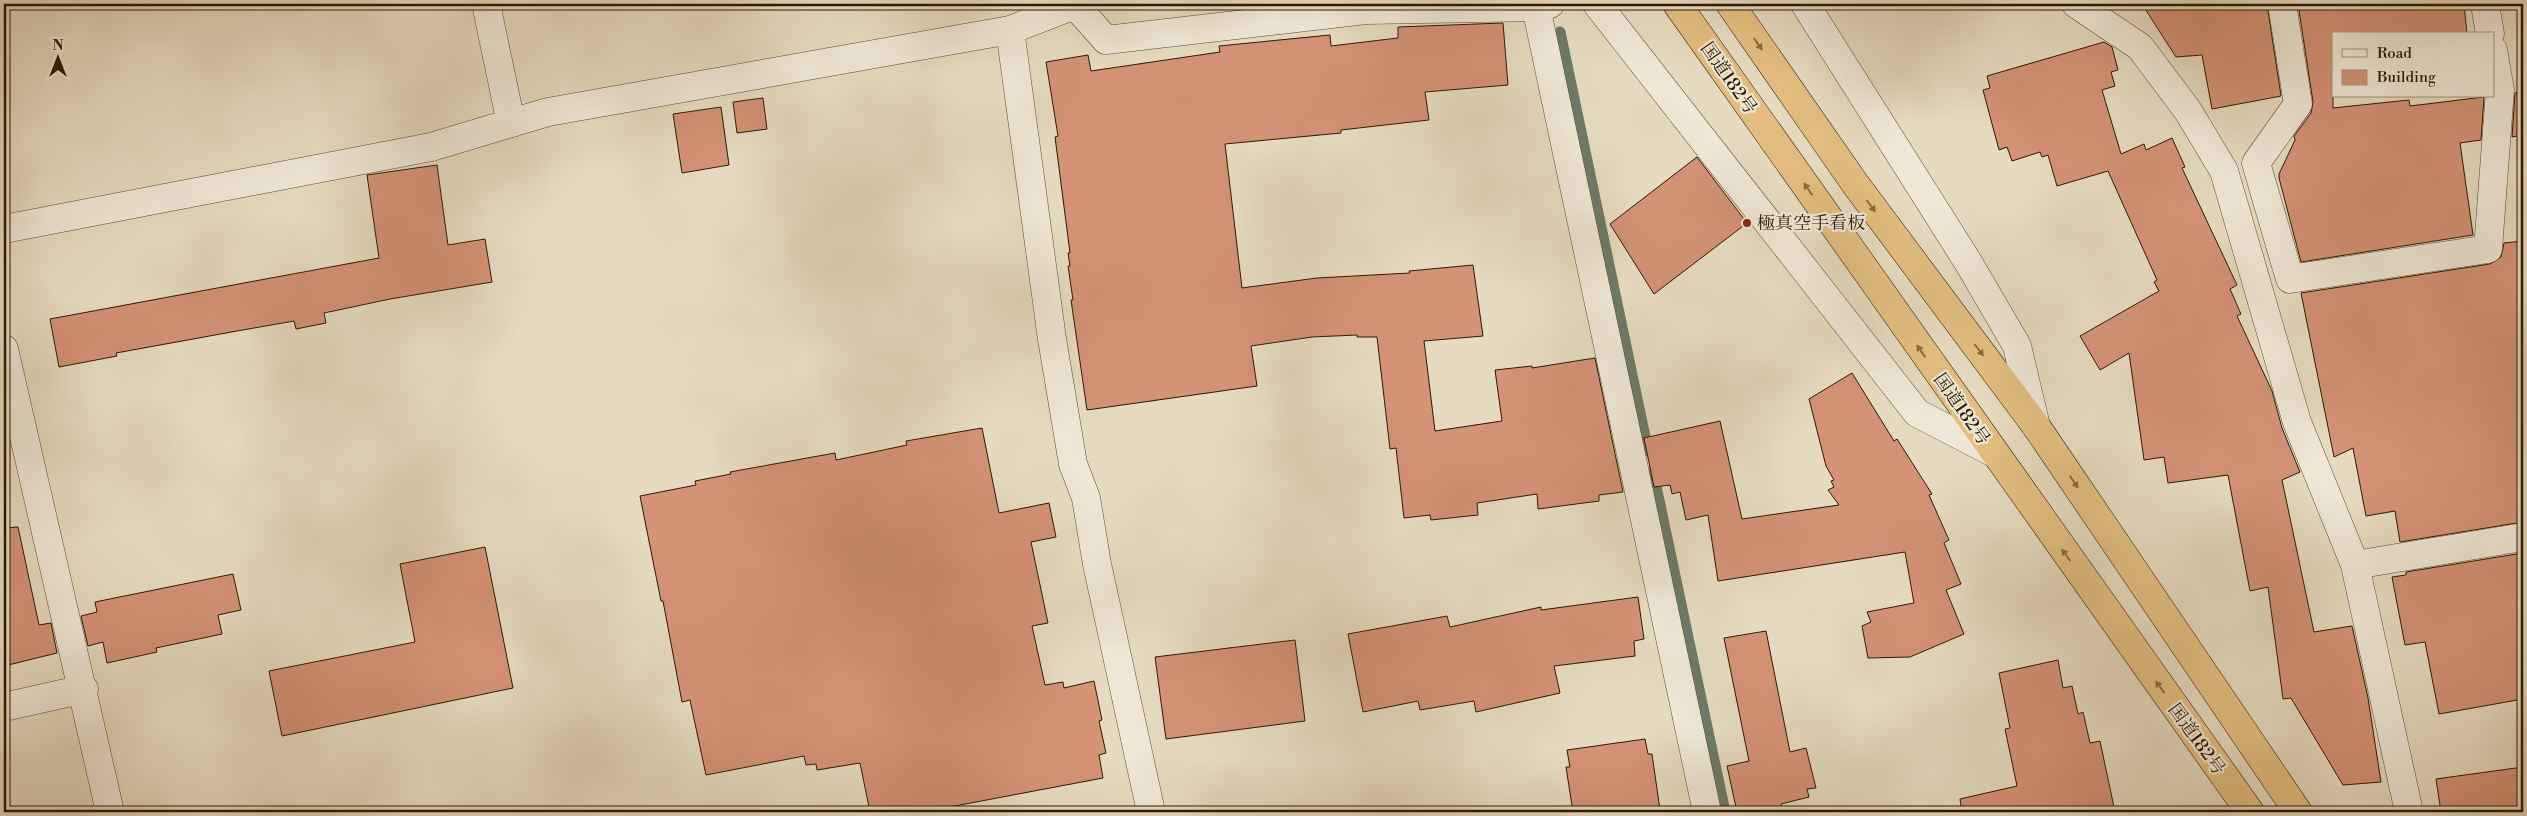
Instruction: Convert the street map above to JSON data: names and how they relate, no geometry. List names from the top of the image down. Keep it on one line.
{"streets":{"highway":["国道182号"]},"places":["極真空手看板"],"legend":["Road","Building"],"north":"top"}
